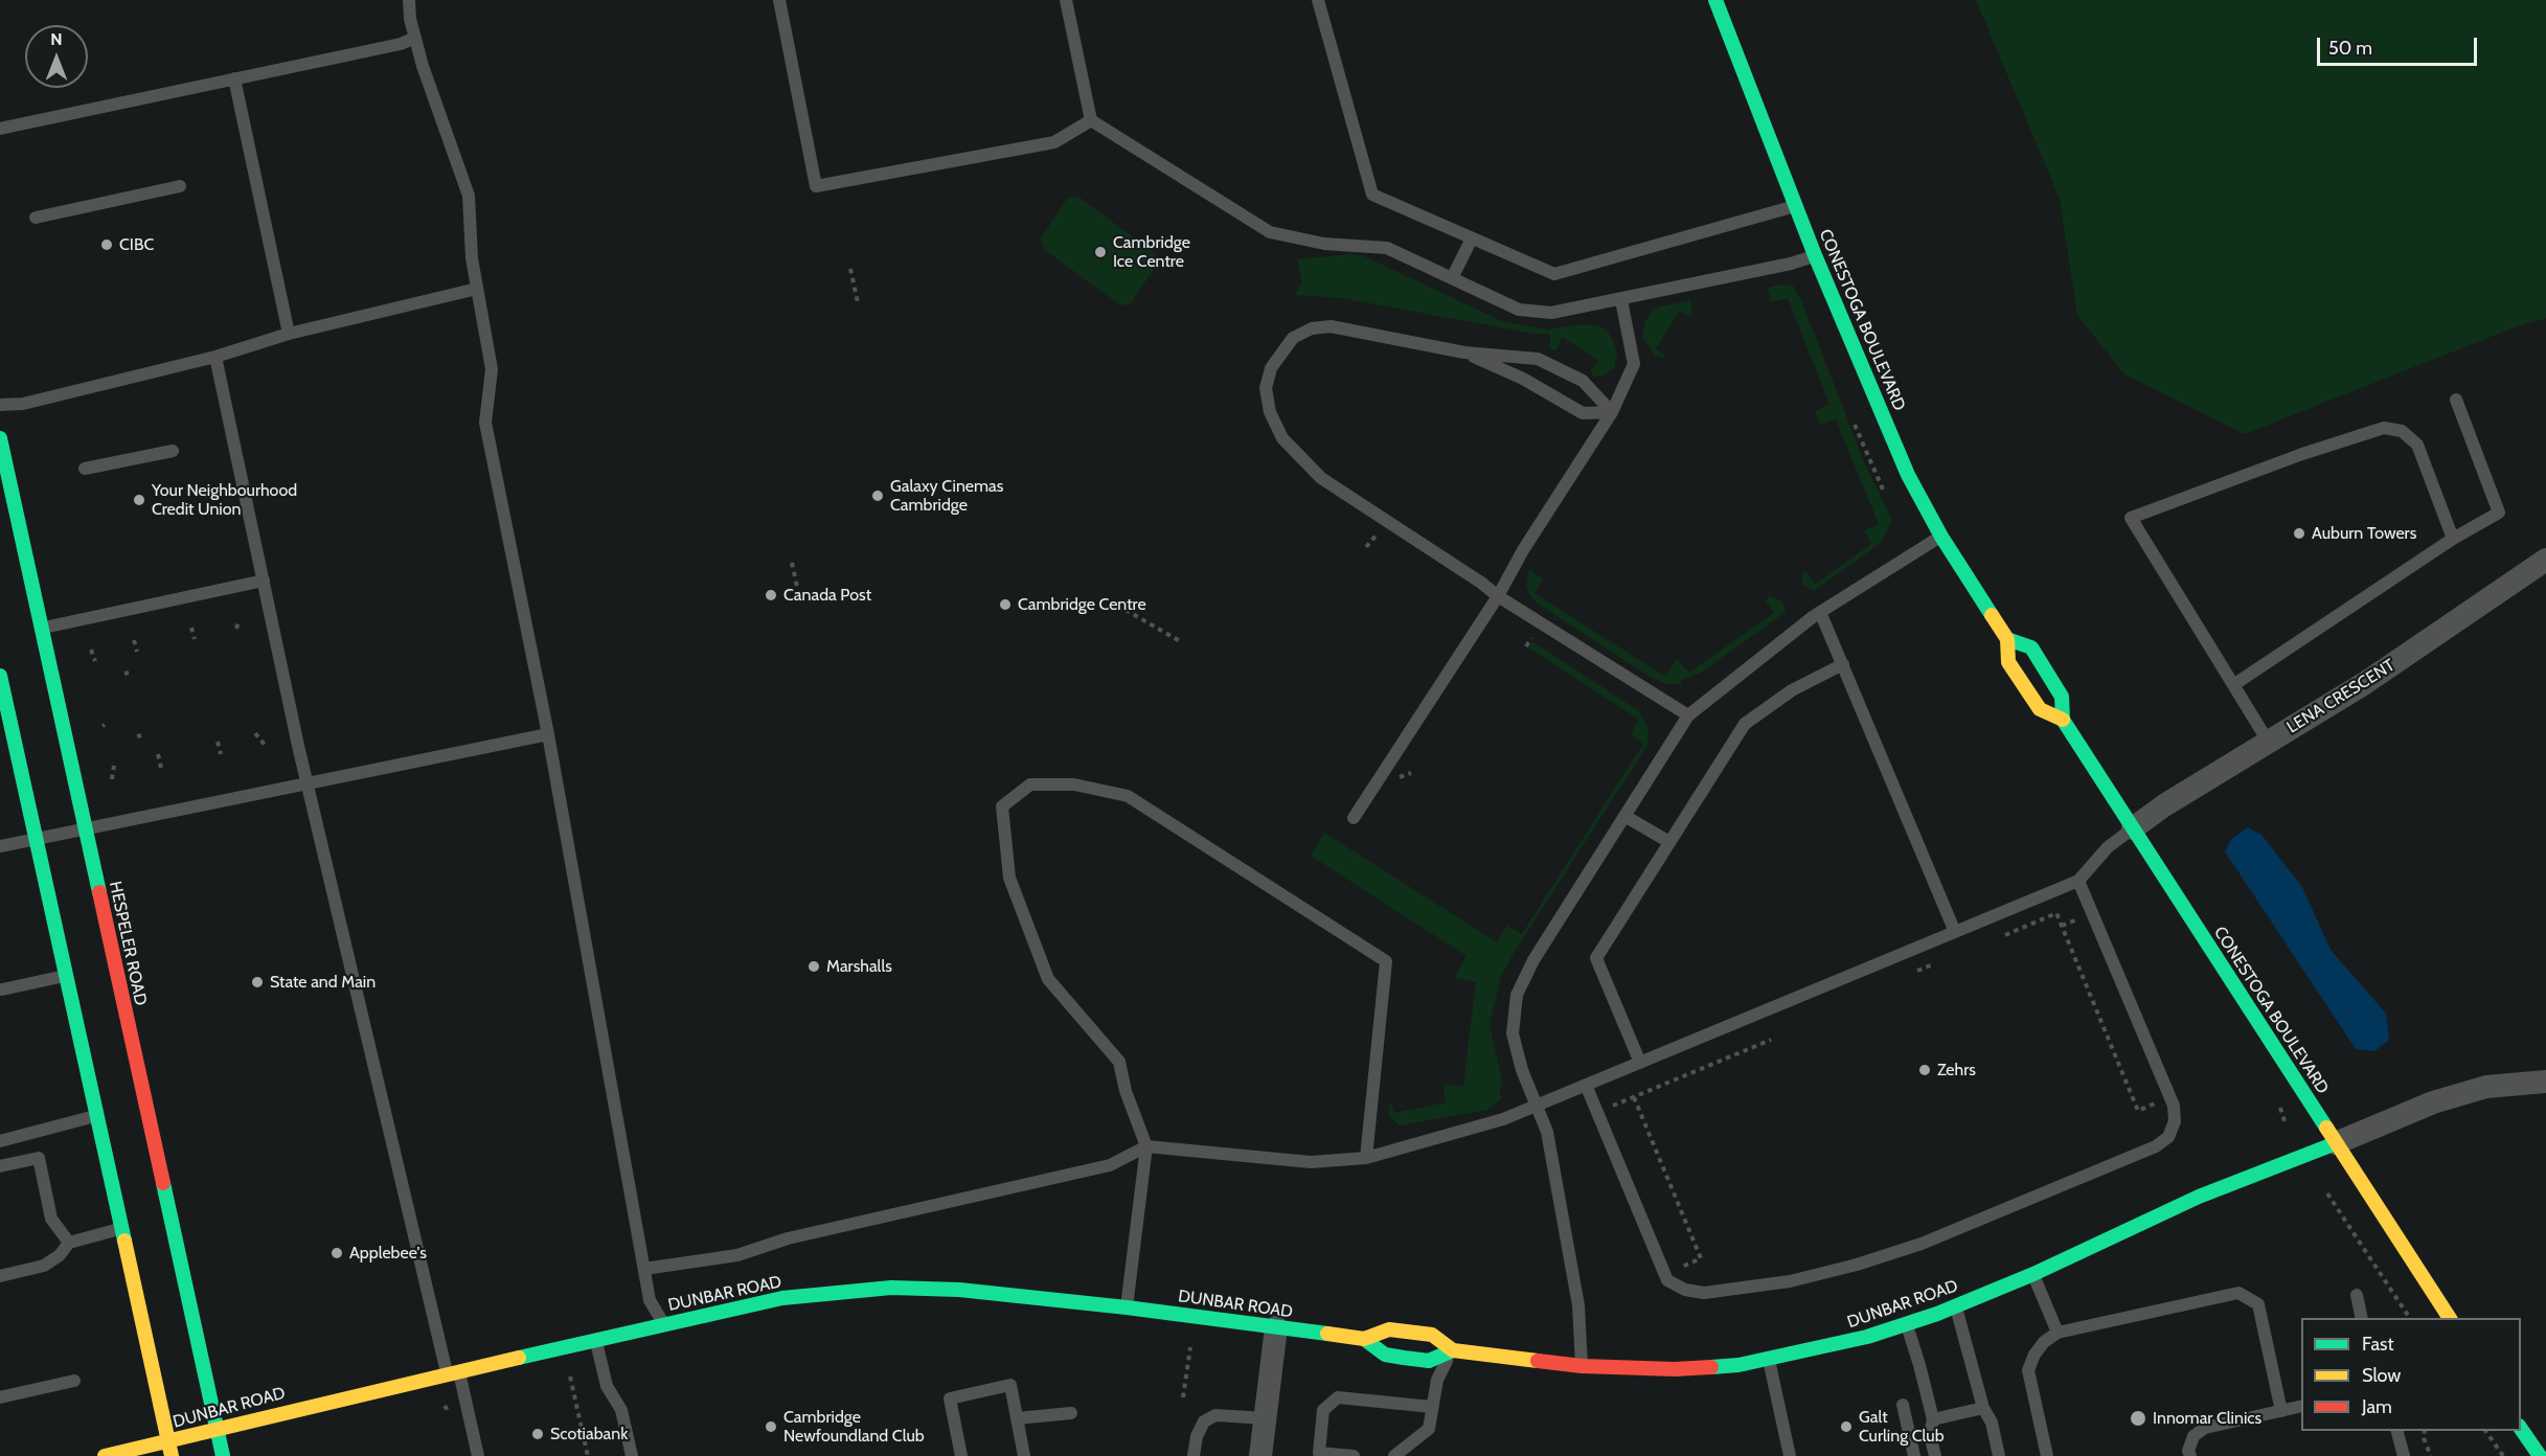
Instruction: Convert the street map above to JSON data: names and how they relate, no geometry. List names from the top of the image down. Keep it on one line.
{"streets":{"street":["CONESTOGA BOULEVARD","LENA CRESCENT","HESPELER ROAD","DUNBAR ROAD"]},"crossings":[["CONESTOGA BOULEVARD","LENA CRESCENT"],["CONESTOGA BOULEVARD","DUNBAR ROAD"],["HESPELER ROAD","DUNBAR ROAD"]],"places":["CIBC","Cambridge Ice Centre","Galaxy Cinemas Cambridge","Your Neighbourhood Credit Union","Auburn Towers","Canada Post","Cambridge Centre","Marshalls","State and Main","Zehrs","Applebee's","Innomar Clinics","Cambridge Newfoundland Club","Galt Curling Club","Scotiabank"],"legend":["Fast","Slow","Jam"],"scale_bar":"50 m","north":"top"}
